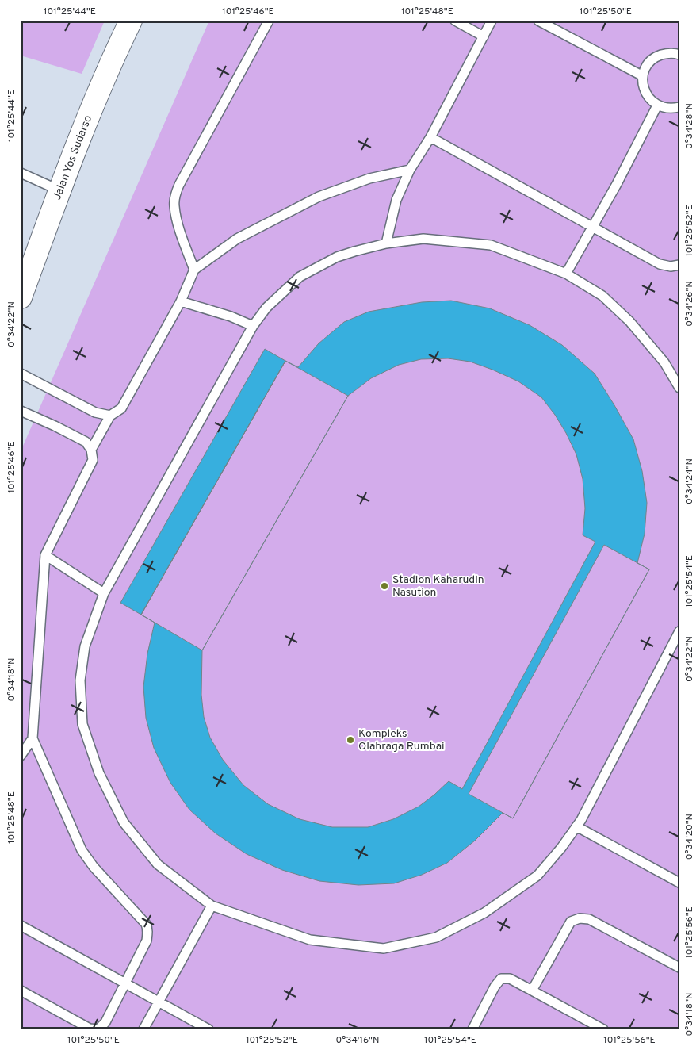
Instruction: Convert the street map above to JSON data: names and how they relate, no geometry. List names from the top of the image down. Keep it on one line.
{"streets":{"main road":["Jalan Yos Sudarso"]},"places":["Stadion Kaharudin Nasution","Kompleks Olahraga Rumbai"],"coordinates":["101°25'44\"E","101°25'46\"E","101°25'48\"E","101°25'50\"E","0°34'28\"N","101°25'52\"E","0°34'26\"N","0°34'22\"N","0°34'24\"N","101°25'54\"E","0°34'18\"N","0°34'20\"N","101°25'56\"E","0°34'16\"N"]}
